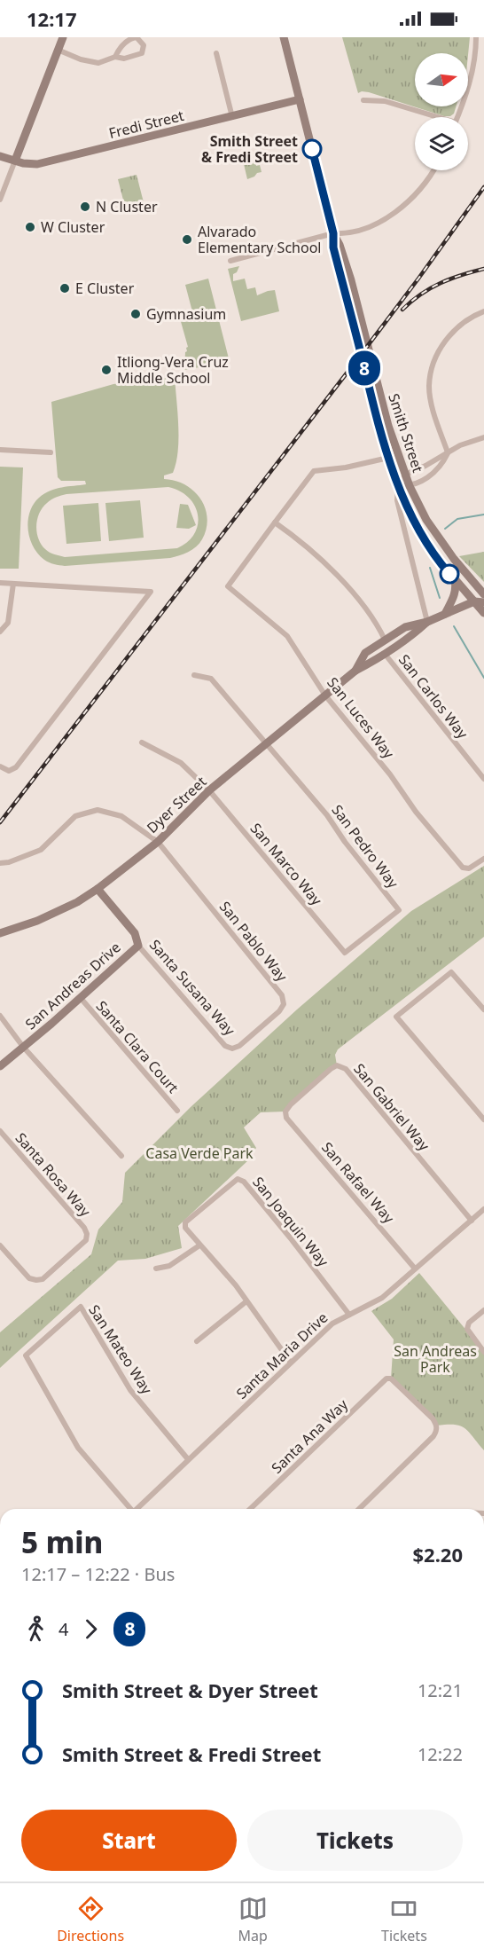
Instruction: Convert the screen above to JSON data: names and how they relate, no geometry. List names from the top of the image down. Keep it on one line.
{"streets":{"street":["Fredi Street","Smith Street","San Carlos Way","San Luces Way","Dyer Street","San Pedro Way","San Marco Way","San Pablo Way","San Andreas Drive","Santa Susana Way","Santa Clara Court","San Gabriel Way","Santa Rosa Way","San Rafael Way","San Joaquin Way","San Mateo Way","Santa Maria Drive","Santa Ana Way"]},"crossings":[["Fredi Street","Smith Street"],["Smith Street","Dyer Street"],["San Carlos Way","Dyer Street"],["San Luces Way","Dyer Street"],["Dyer Street","San Pedro Way"],["Dyer Street","San Marco Way"],["Dyer Street","San Pablo Way"],["Dyer Street","Santa Susana Way"],["San Pedro Way","San Marco Way"],["San Pablo Way","Santa Susana Way"],["San Andreas Drive","Santa Susana Way"],["San Andreas Drive","Santa Clara Court"],["San Gabriel Way","San Rafael Way"],["San Gabriel Way","Santa Maria Drive"],["San Rafael Way","Santa Maria Drive"],["San Joaquin Way","Santa Maria Drive"],["San Mateo Way","Santa Maria Drive"]],"parks":["Casa Verde Park","San Andreas Park"],"places":["Smith Street & Fredi Street","N Cluster","W Cluster","Alvarado Elementary School","E Cluster","Gymnasium","Itliong-Vera Cruz Middle School"],"lines":["bus line 8"],"north":"right","page":{"status":"12:17","on_map":"8","heading":["5 min","12:17 – 12:22 · Bus","$2.20"],"legs":["4","8"],"list":[{"name":"Smith Street & Dyer Street","value":"12:21"},{"name":"Smith Street & Fredi Street","value":"12:22"}],"buttons":["Start","Tickets"],"tabs":["Directions","Map","Tickets"]}}
